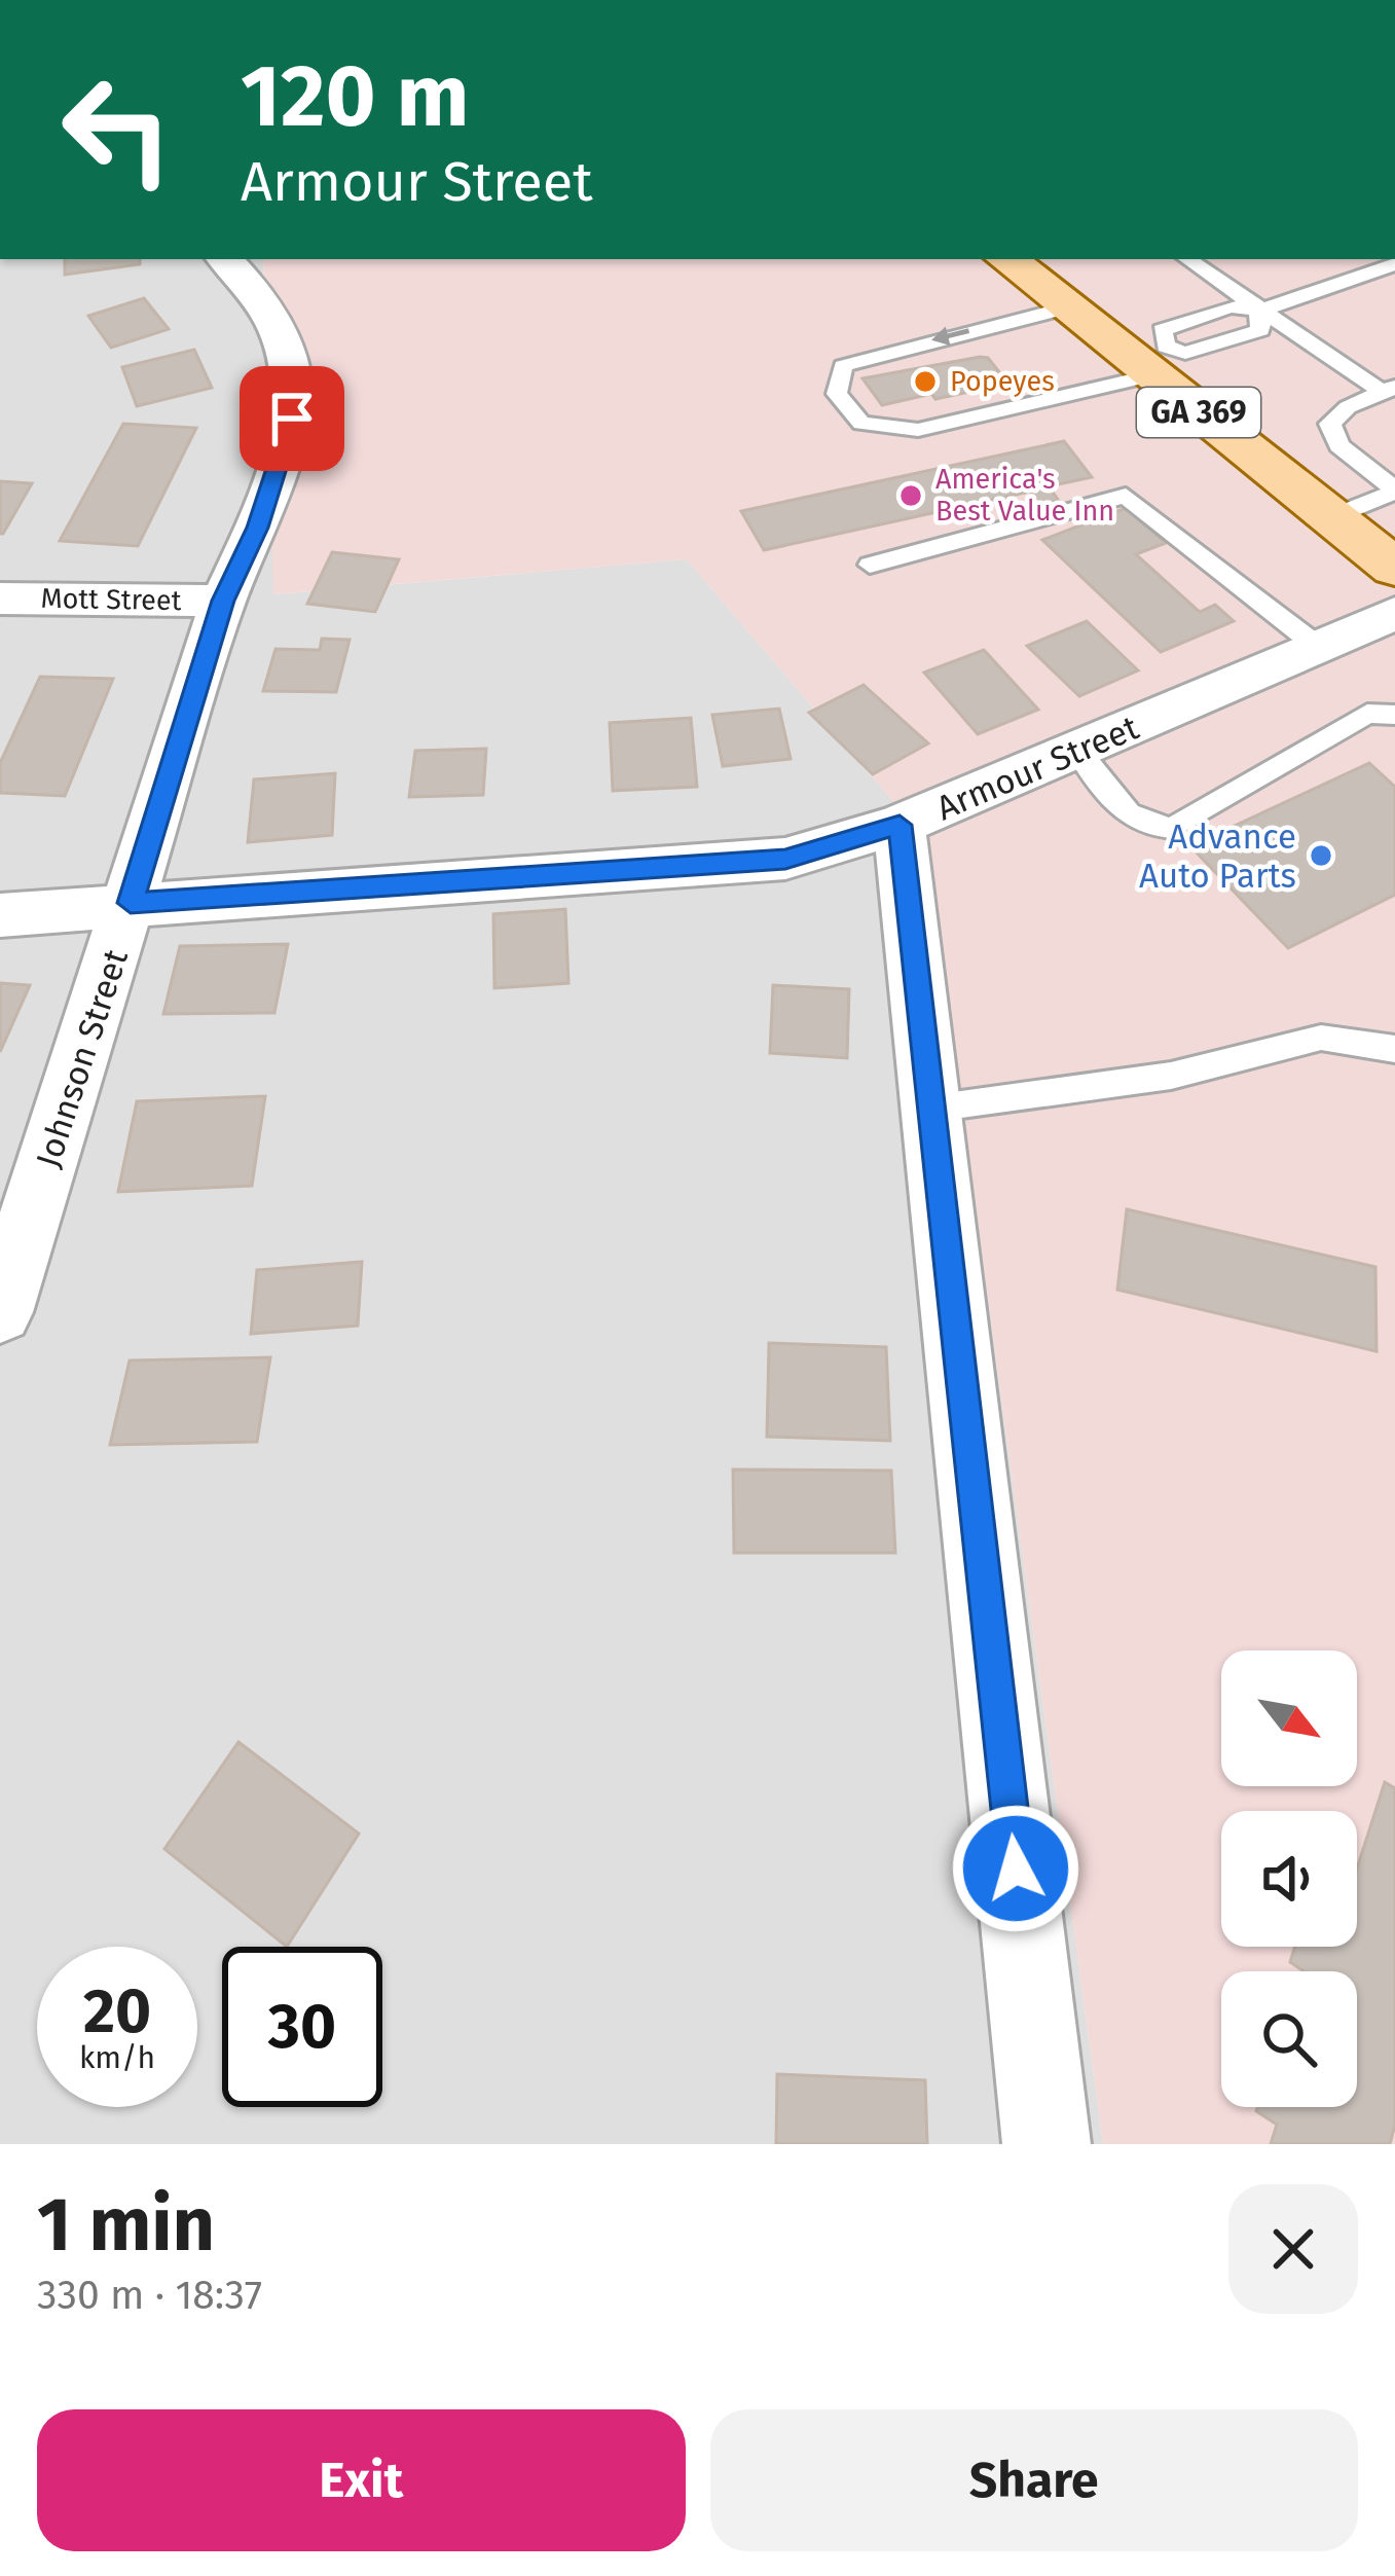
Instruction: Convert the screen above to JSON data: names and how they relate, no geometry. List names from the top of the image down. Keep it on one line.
{"streets":{"main road":["GA 369"],"street":["Mott Street","Armour Street","Johnson Street"]},"crossings":[["Mott Street","Johnson Street"],["Armour Street","Johnson Street"]],"places":["Popeyes","America's Best Value Inn","Advance Auto Parts"],"north":"bottom right","page":{"turn":["120 m","Armour Street"],"speed":"20 km/h","limit":"30","heading":["1 min","330 m · 18:37"],"buttons":["Exit","Share"]}}
